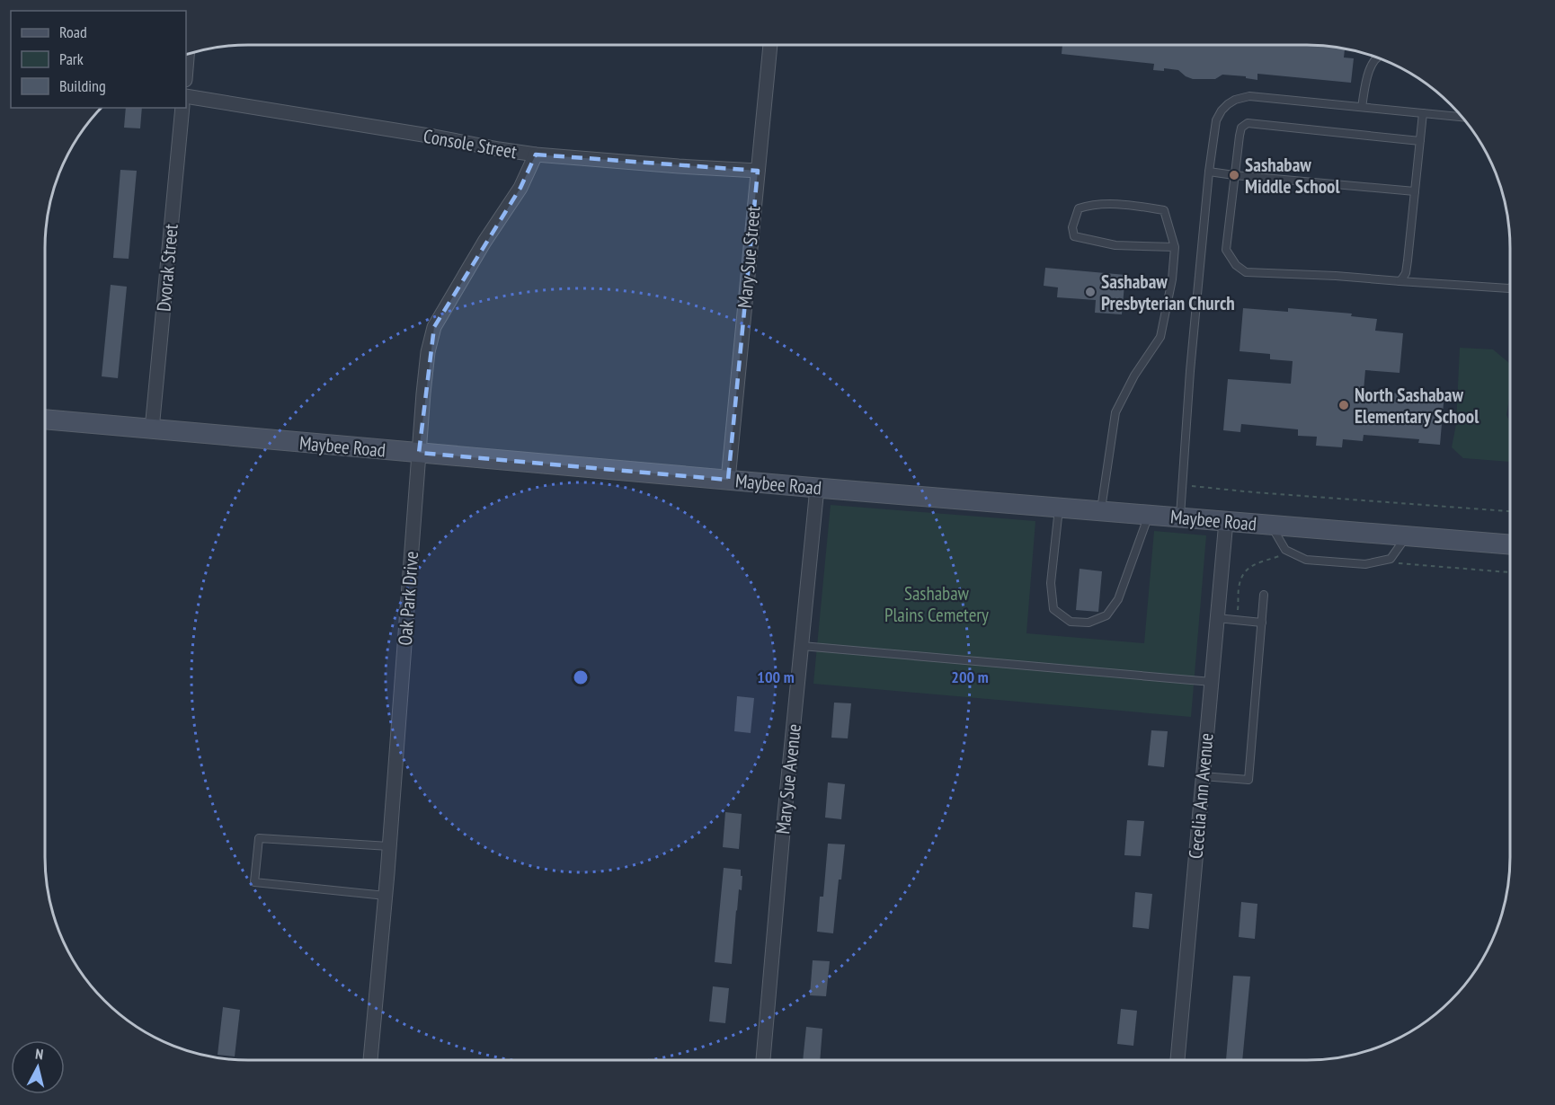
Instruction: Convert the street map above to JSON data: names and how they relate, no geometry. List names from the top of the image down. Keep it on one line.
{"streets":{"main road":["Maybee Road"],"street":["Console Street","Mary Sue Street","Dvorak Street","Oak Park Drive","Mary Sue Avenue","Cecelia Ann Avenue"]},"crossings":[["Console Street","Mary Sue Street"],["Console Street","Oak Park Drive"],["Mary Sue Street","Maybee Road"],["Dvorak Street","Maybee Road"],["Maybee Road","Oak Park Drive"],["Maybee Road","Mary Sue Avenue"],["Maybee Road","Cecelia Ann Avenue"]],"parks":["Sashabaw Plains Cemetery"],"places":["Sashabaw Middle School","Sashabaw Presbyterian Church","North Sashabaw Elementary School"],"legend":["Road","Park","Building"],"north":"top","rings":["100 m","200 m"]}
